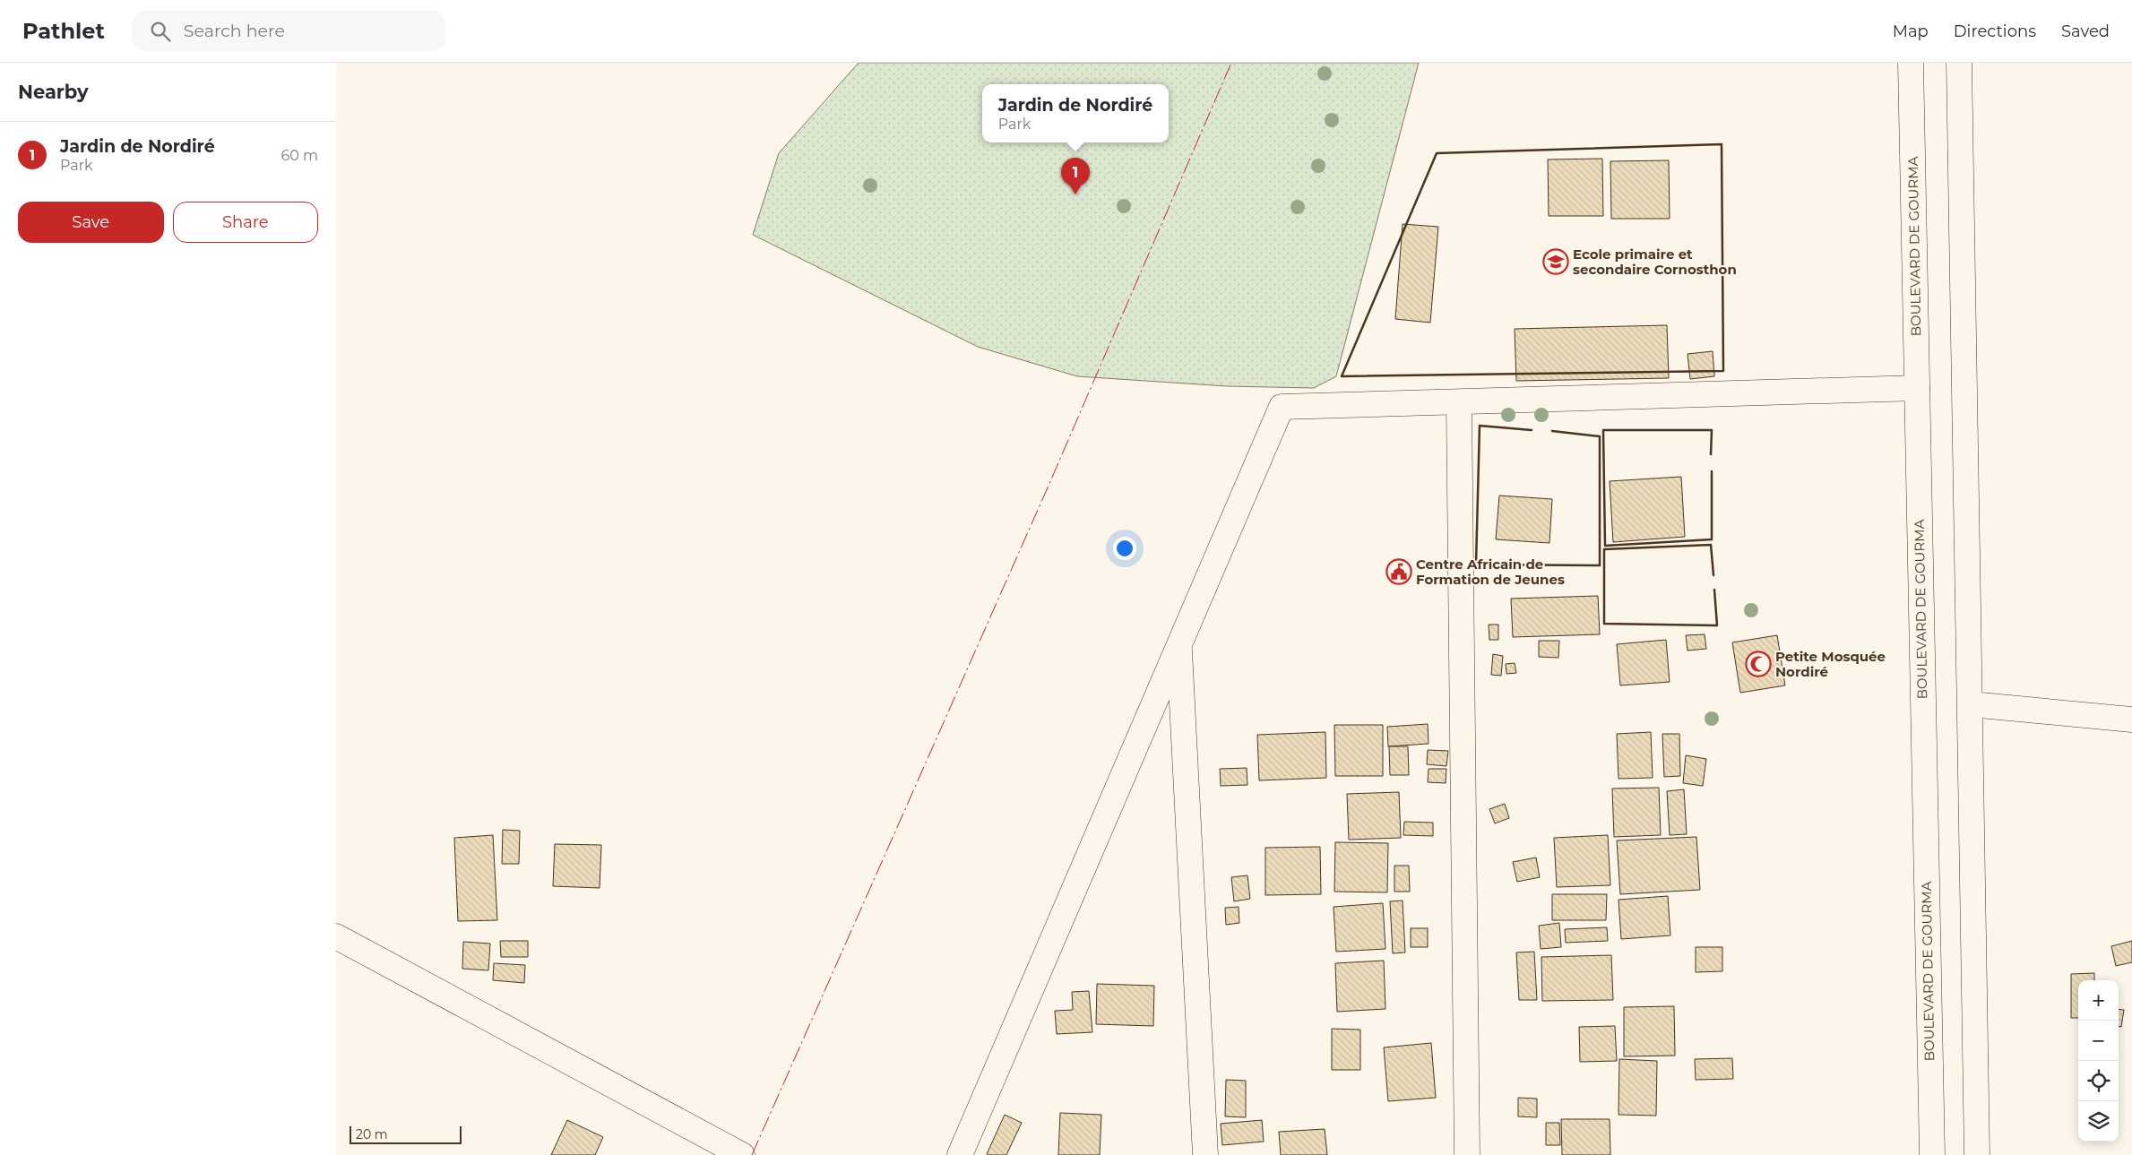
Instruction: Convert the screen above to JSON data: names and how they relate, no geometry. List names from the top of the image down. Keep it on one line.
{"streets":{"main road":["BOULEVARD DE GOURMA"]},"places":{"school or university":["Ecole primaire et secondaire Cornosthon"],"public building":["Centre Africain de Formation de Jeunes"],"mosque":["Petite Mosquée Nordiré"]},"scale_bar":"20 m","page":{"header":"Pathlet","search":"Search here","nav":["Map","Directions","Saved"],"heading":"Nearby","popup":["Jardin de Nordiré","Park"],"list":[{"mark":"1","name":"Jardin de Nordiré","note":"Park","value":"60 m"}],"pins":"1","buttons":["Save","Share"],"map_buttons":["+","−"],"scale":"20 m"}}
